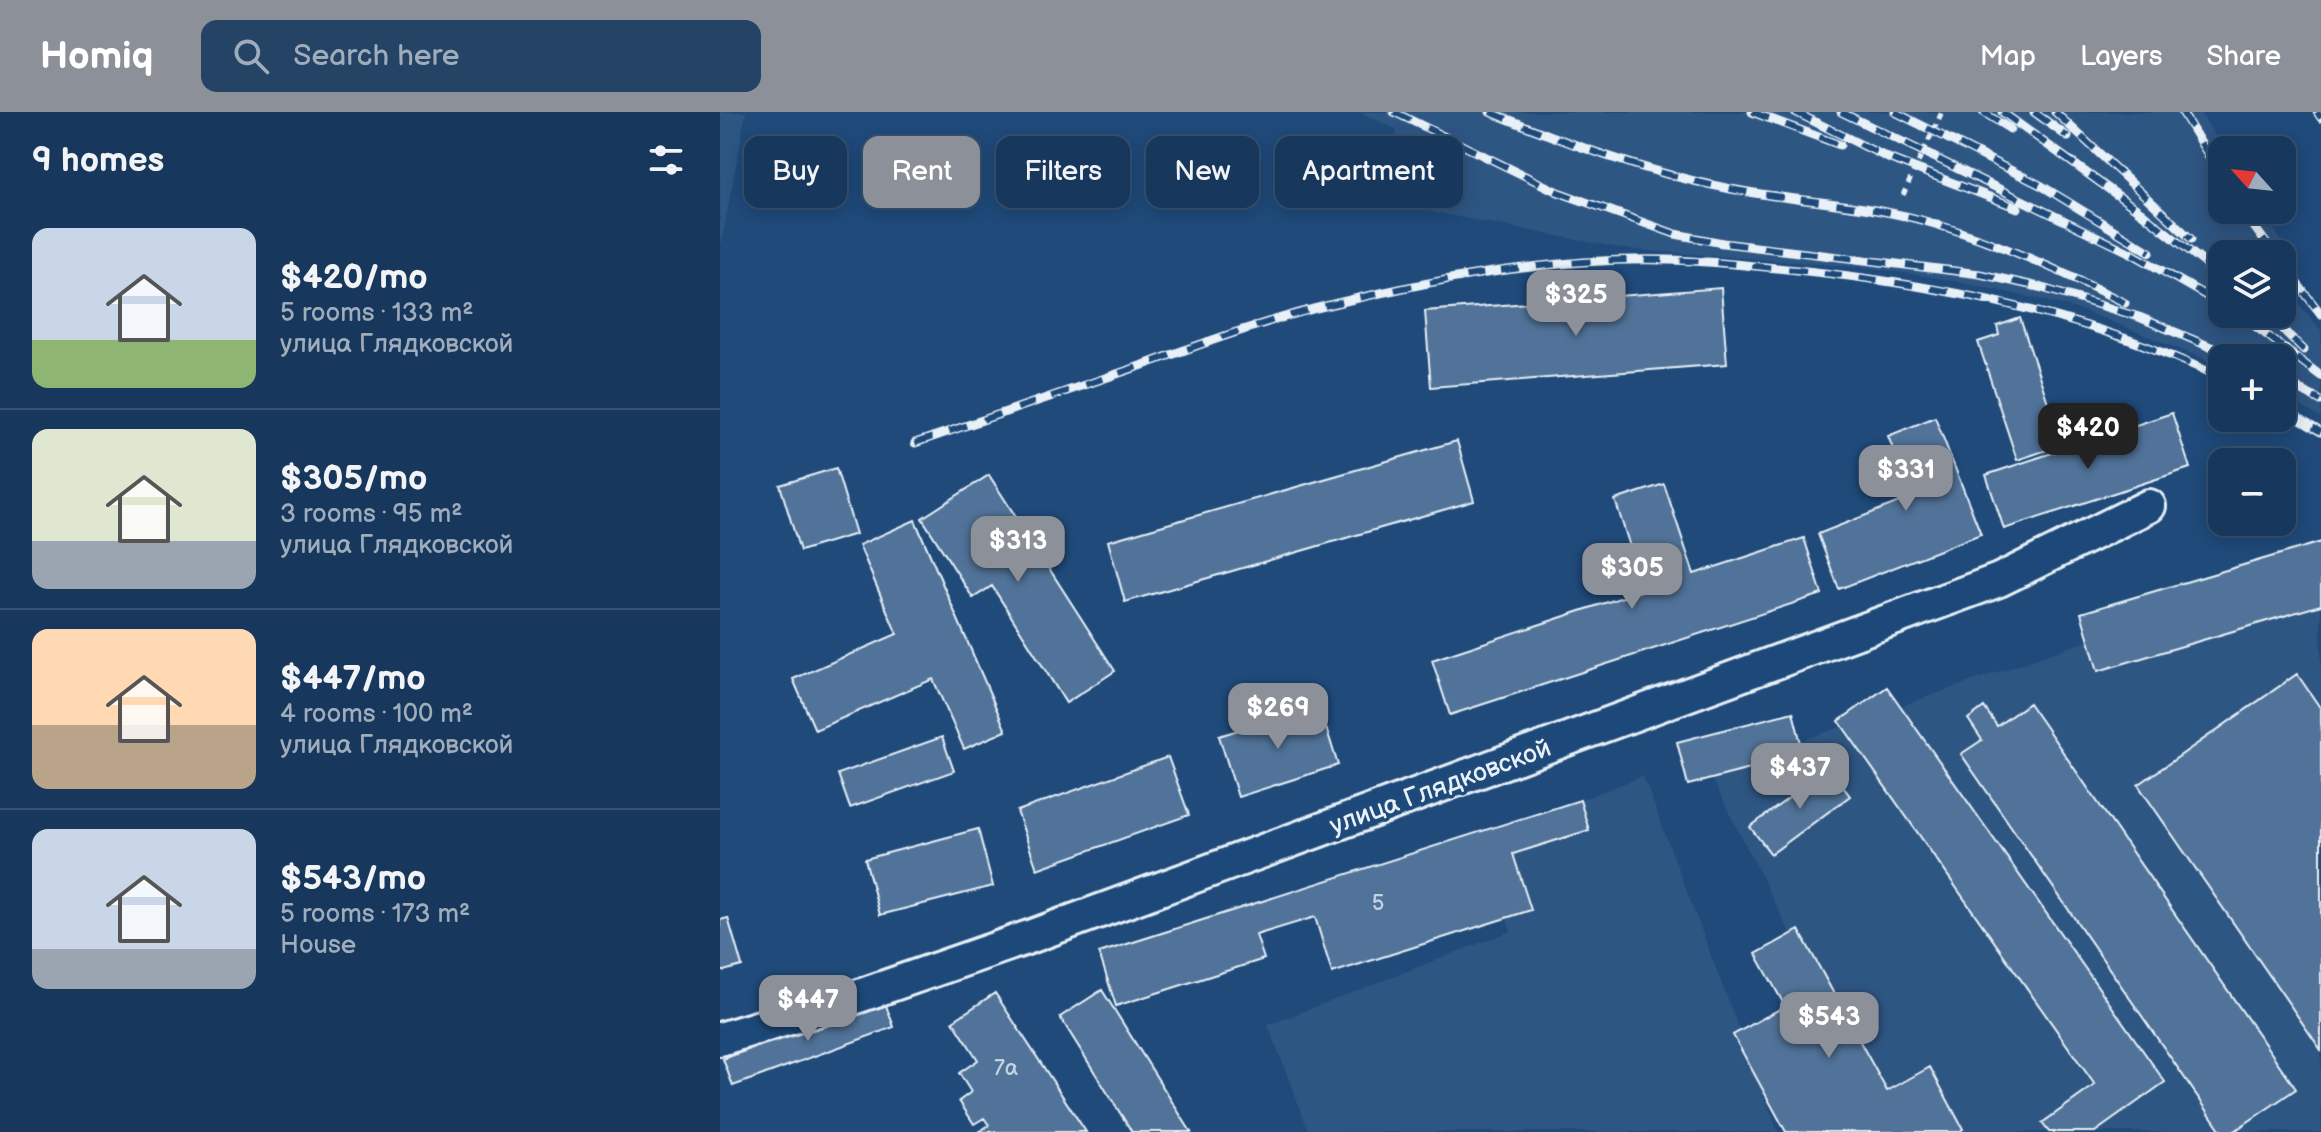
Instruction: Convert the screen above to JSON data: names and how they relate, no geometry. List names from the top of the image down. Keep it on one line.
{"streets":{"street":["улица Глядковской"]},"house_numbers":["5","7а"],"north":"top left","page":{"header":"Homiq","search":"Search here","nav":["Map","Layers","Share"],"heading":"9 homes","map_buttons":["+","−"],"chip":["Buy","Rent","Filters","New","Apartment"],"list":[{"name":"$420/mo","note":"5 rooms · 133 m² · улица Глядковской"},{"name":"$305/mo","note":"3 rooms · 95 m² · улица Глядковской"},{"name":"$447/mo","note":"4 rooms · 100 m² · улица Глядковской"},{"name":"$543/mo","note":"5 rooms · 173 m² · House"}],"price":["$325","$420","$331","$313","$305","$269","$437","$447","$543"]}}
